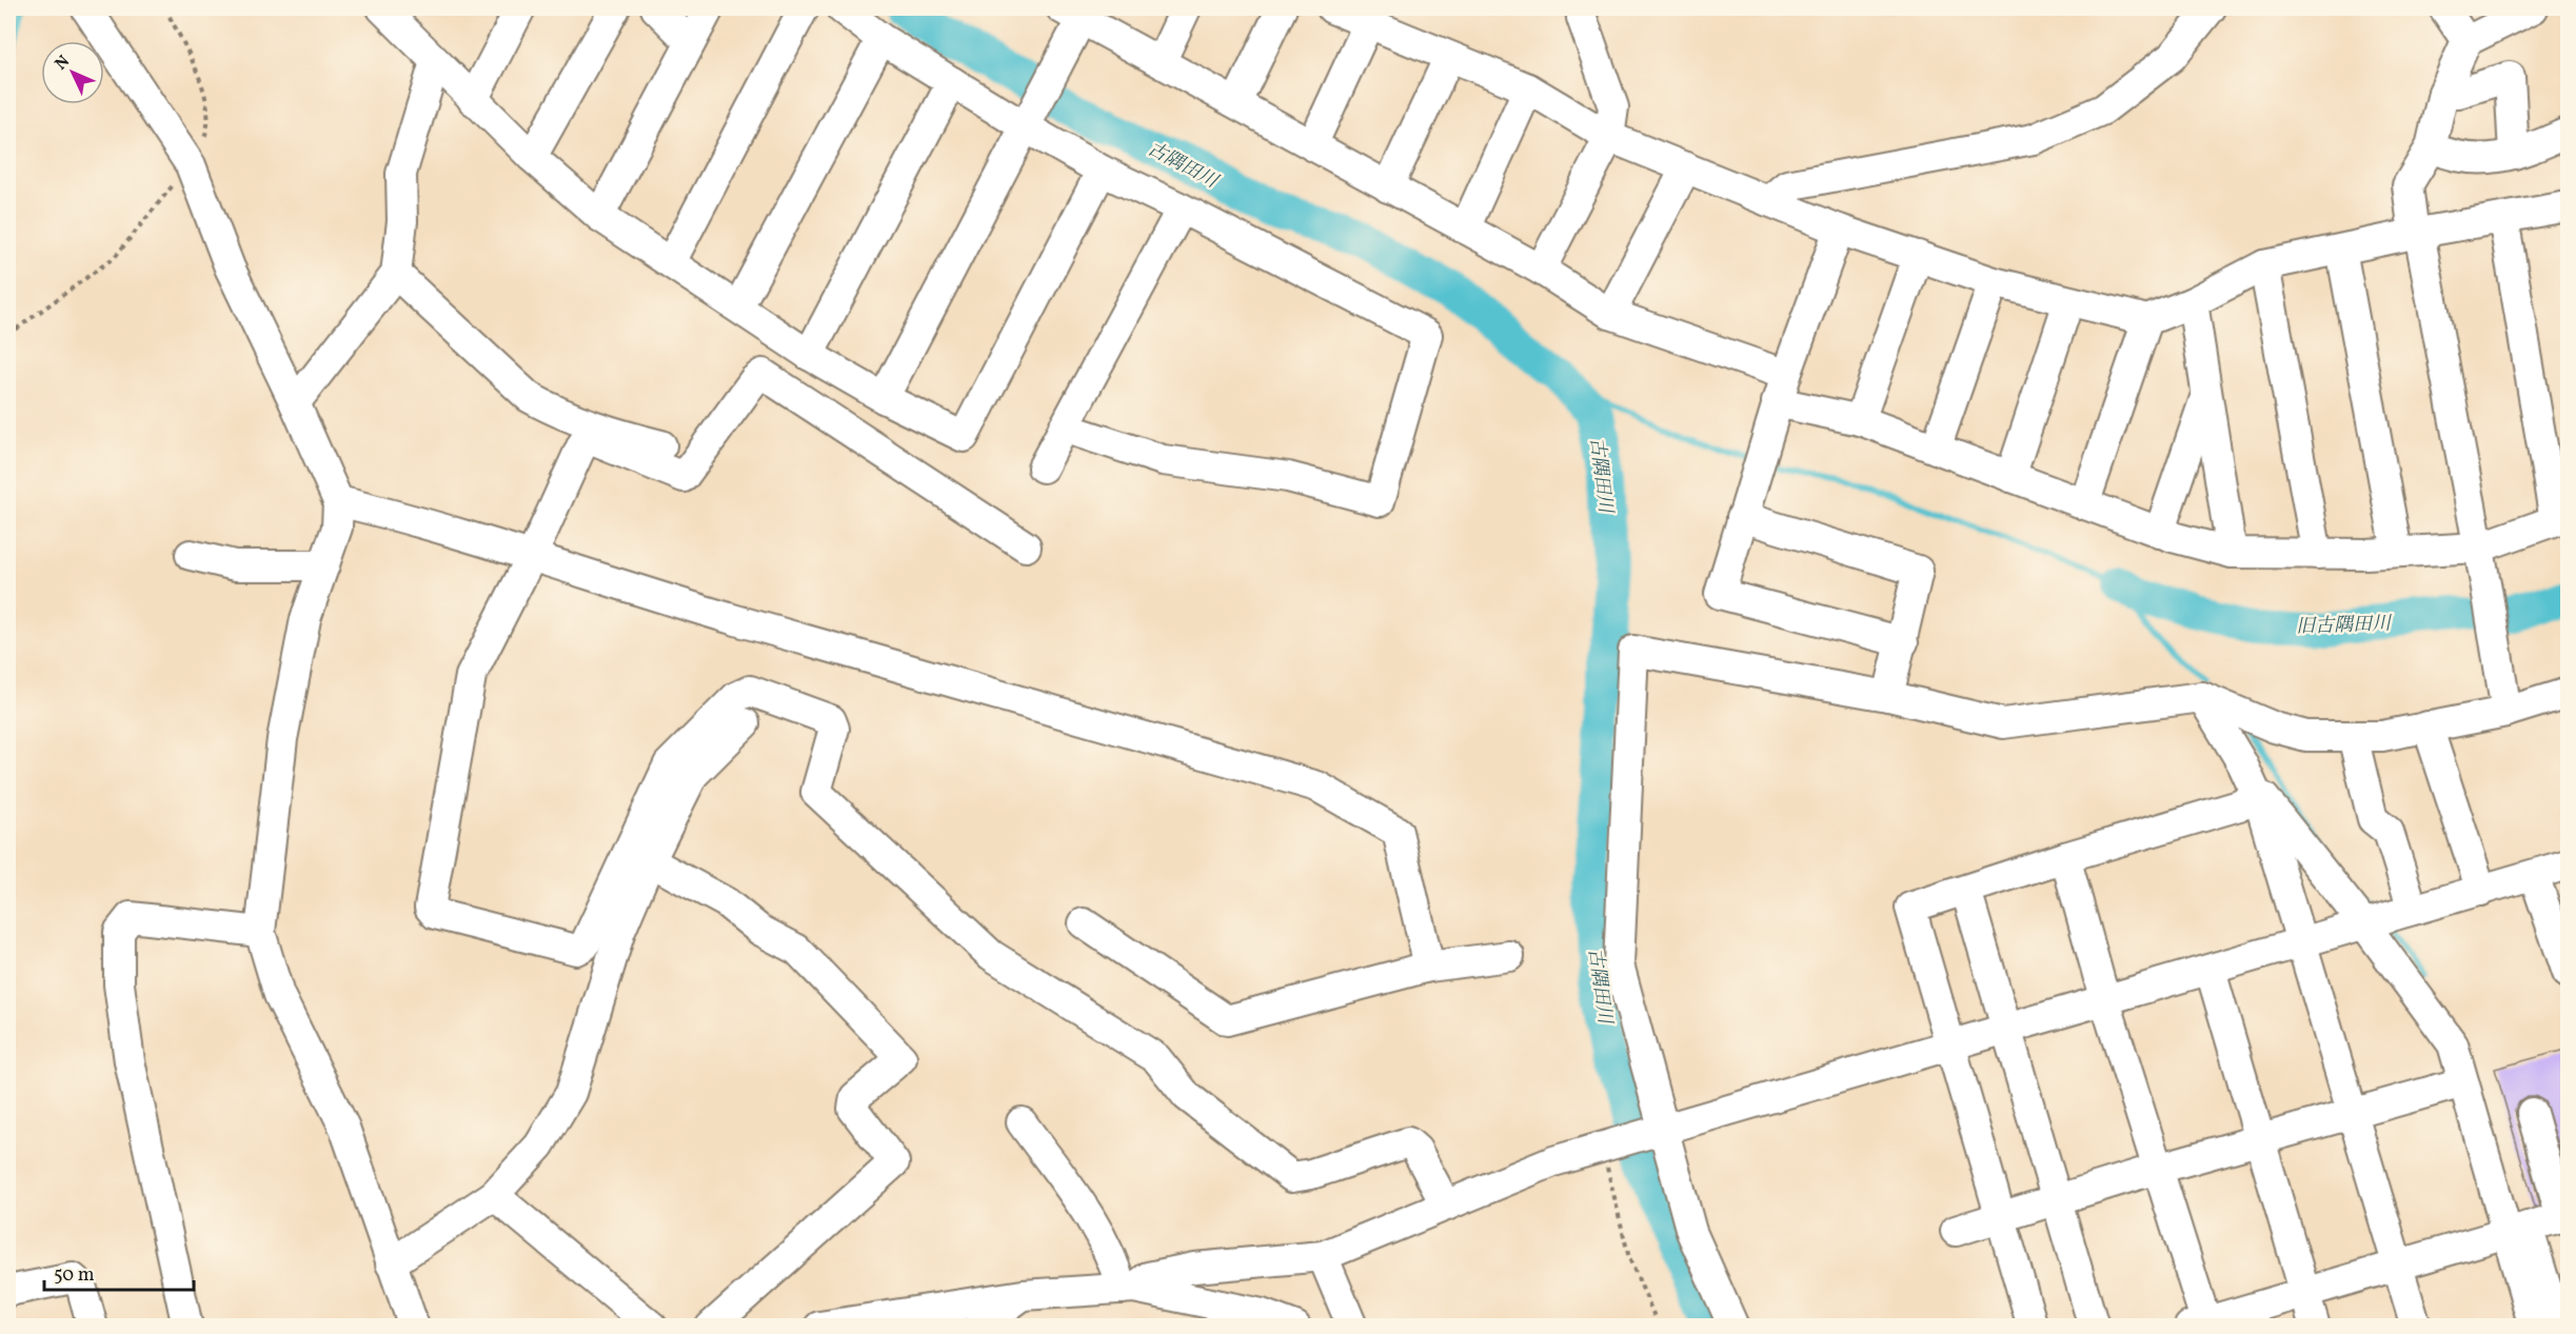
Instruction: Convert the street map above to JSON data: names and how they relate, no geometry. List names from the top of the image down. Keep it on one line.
{"water":["古隅田川","旧古隅田川"],"scale_bar":"50 m","north":"top left"}
